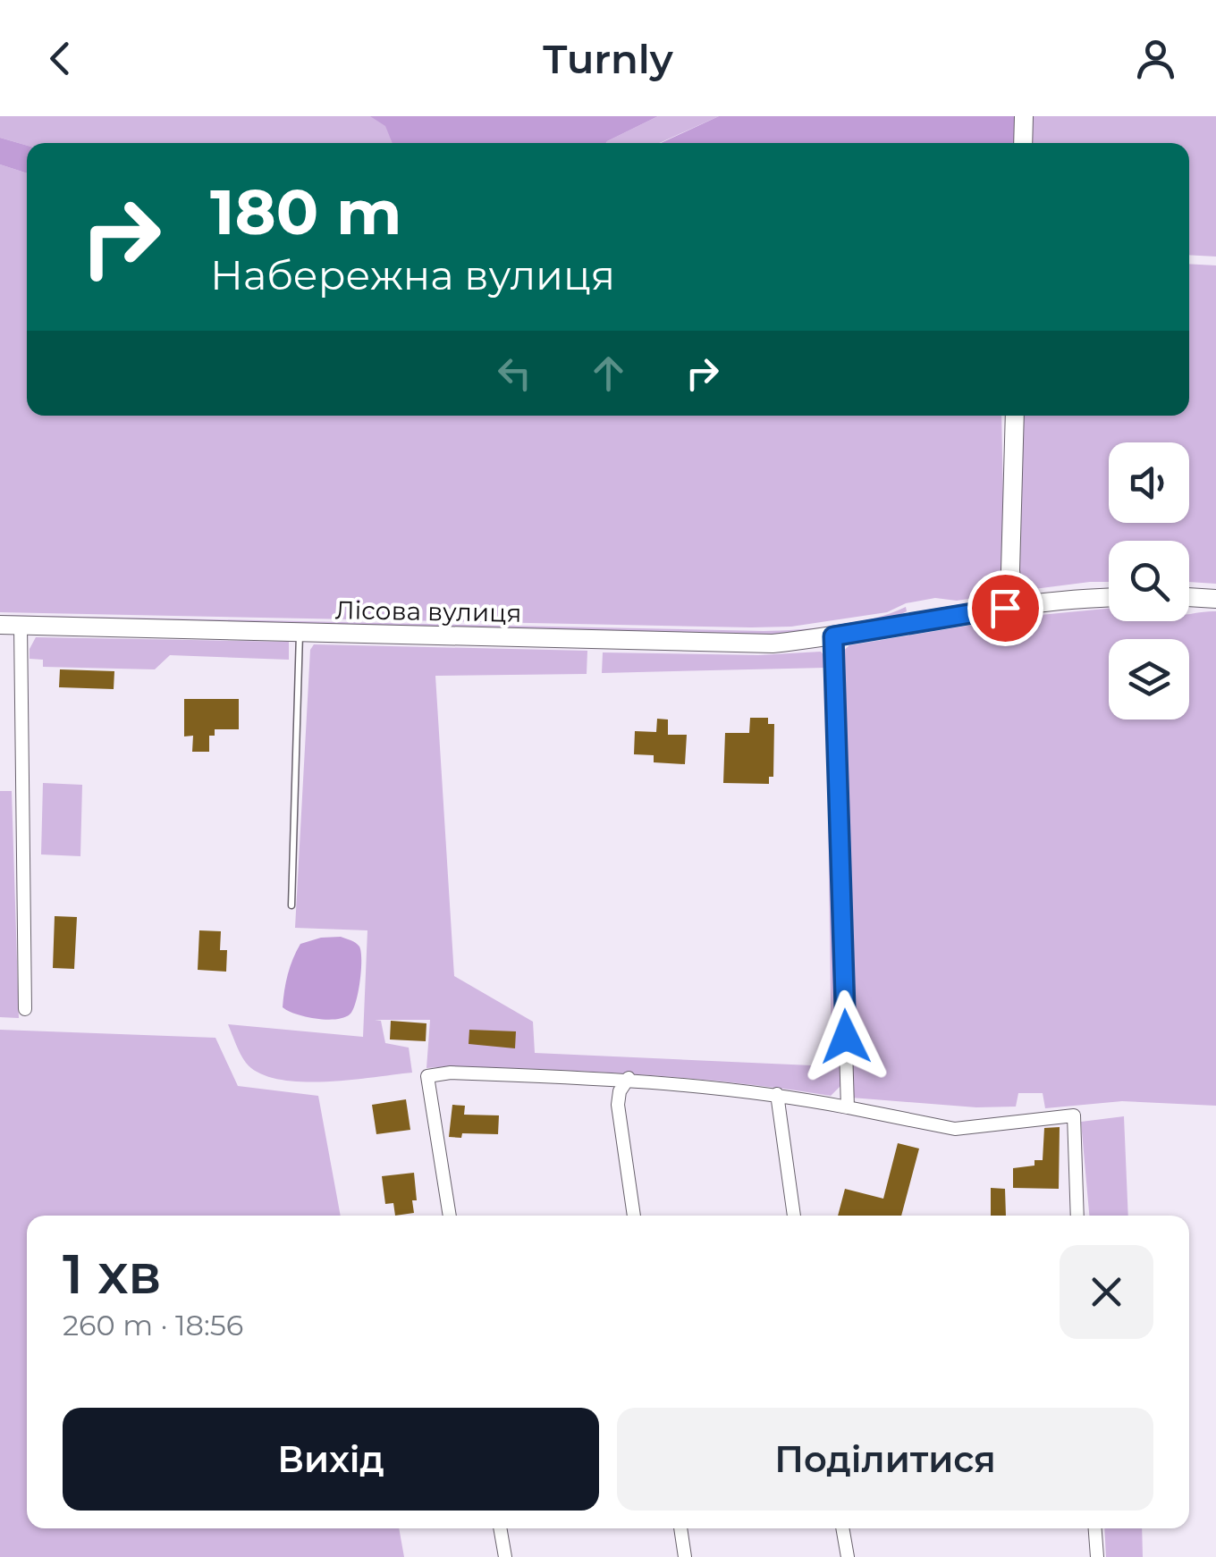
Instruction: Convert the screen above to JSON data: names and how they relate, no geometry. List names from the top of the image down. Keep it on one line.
{"streets":{"street":["Лісова вулиця"]},"page":{"header":"Turnly","turn":["180 m","Набережна вулиця"],"heading":["1 хв","260 m · 18:56"],"buttons":["Вихід","Поділитися"]}}
